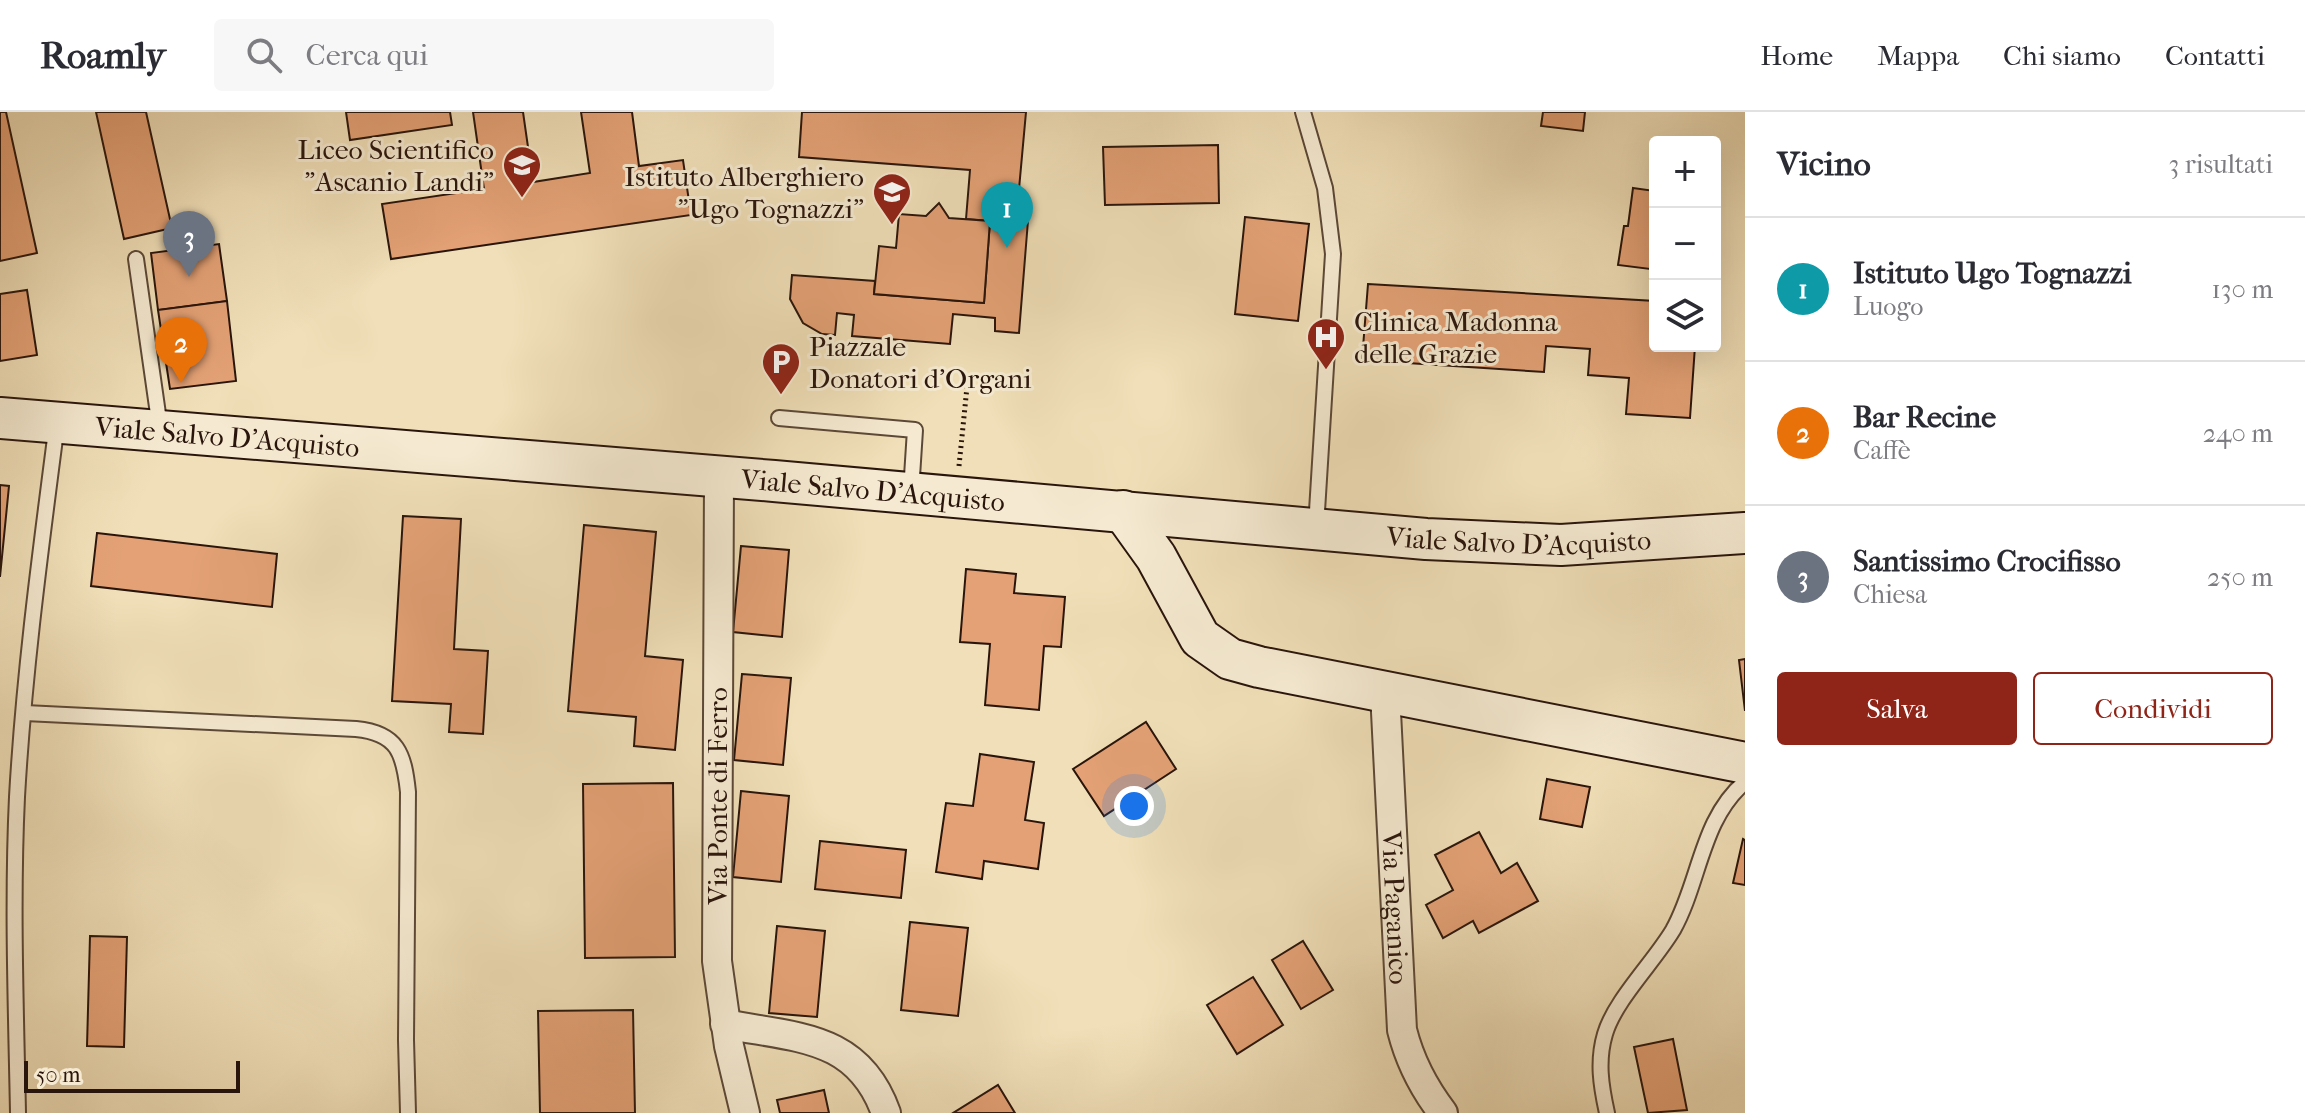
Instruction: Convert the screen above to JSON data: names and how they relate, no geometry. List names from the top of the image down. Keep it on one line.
{"streets":{"main road":["Viale Salvo D'Acquisto"],"street":["Via Ponte di Ferro","Via Paganico"]},"crossings":[["Viale Salvo D'Acquisto","Via Ponte di Ferro"]],"places":{"school or university":["Liceo Scientifico \"Ascanio Landi\"","Istituto Alberghiero \"Ugo Tognazzi\""],"hospital":["Clinica Madonna delle Grazie"],"parking":["Piazzale Donatori d'Organi"]},"scale_bar":"50 m","page":{"header":"Roamly","search":"Cerca qui","nav":["Home","Mappa","Chi siamo","Contatti"],"heading":["Vicino","3 risultati"],"map_buttons":["+","−"],"pins":["1","3","2"],"list":[{"mark":"1","name":"Istituto Ugo Tognazzi","note":"Luogo","value":"130 m"},{"mark":"2","name":"Bar Recine","note":"Caffè","value":"240 m"},{"mark":"3","name":"Santissimo Crocifisso","note":"Chiesa","value":"250 m"}],"buttons":["Salva","Condividi"],"scale":"50 m"}}
